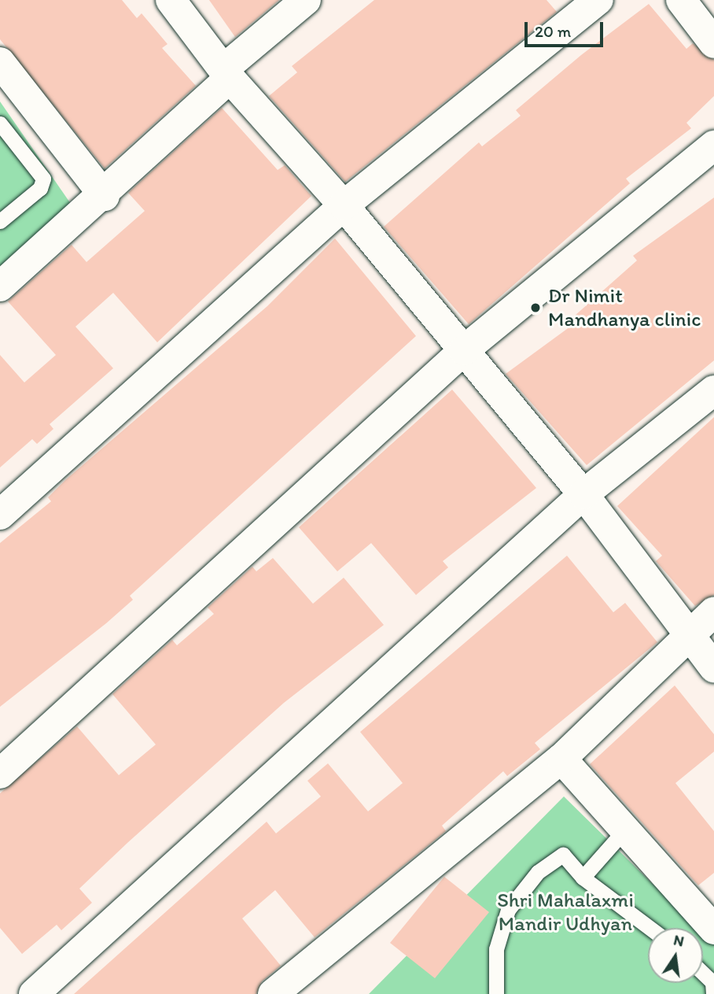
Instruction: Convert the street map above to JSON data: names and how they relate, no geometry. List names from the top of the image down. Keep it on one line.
{"parks":["Shri Mahalaxmi Mandir Udhyan"],"places":["Dr Nimit Mandhanya clinic"],"scale_bar":"20 m","north":"top"}
